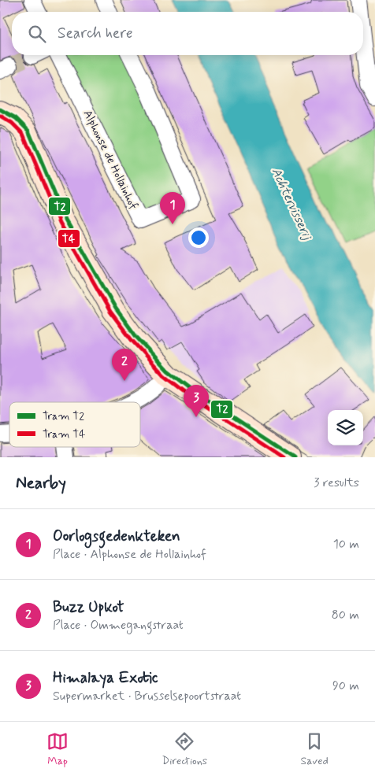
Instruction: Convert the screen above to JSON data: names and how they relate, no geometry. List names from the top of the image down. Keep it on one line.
{"streets":{"street":["Alphonse de Hollainhof"]},"water":["Achtervisserij"],"lines":["tram line T2","tram line T4"],"legend":["Tram T2","Tram T4"],"page":{"search":"Search here","pins":["1","2","3"],"heading":["Nearby","3 results"],"list":[{"mark":"1","name":"Oorlogsgedenkteken","note":"Place · Alphonse de Hollainhof","value":"10 m"},{"mark":"2","name":"Buzz Upkot","note":"Place · Ommegangstraat","value":"80 m"},{"mark":"3","name":"Himalaya Exotic","note":"Supermarket · Brusselsepoortstraat","value":"90 m"}],"nav":["Map","Directions","Saved"]}}
